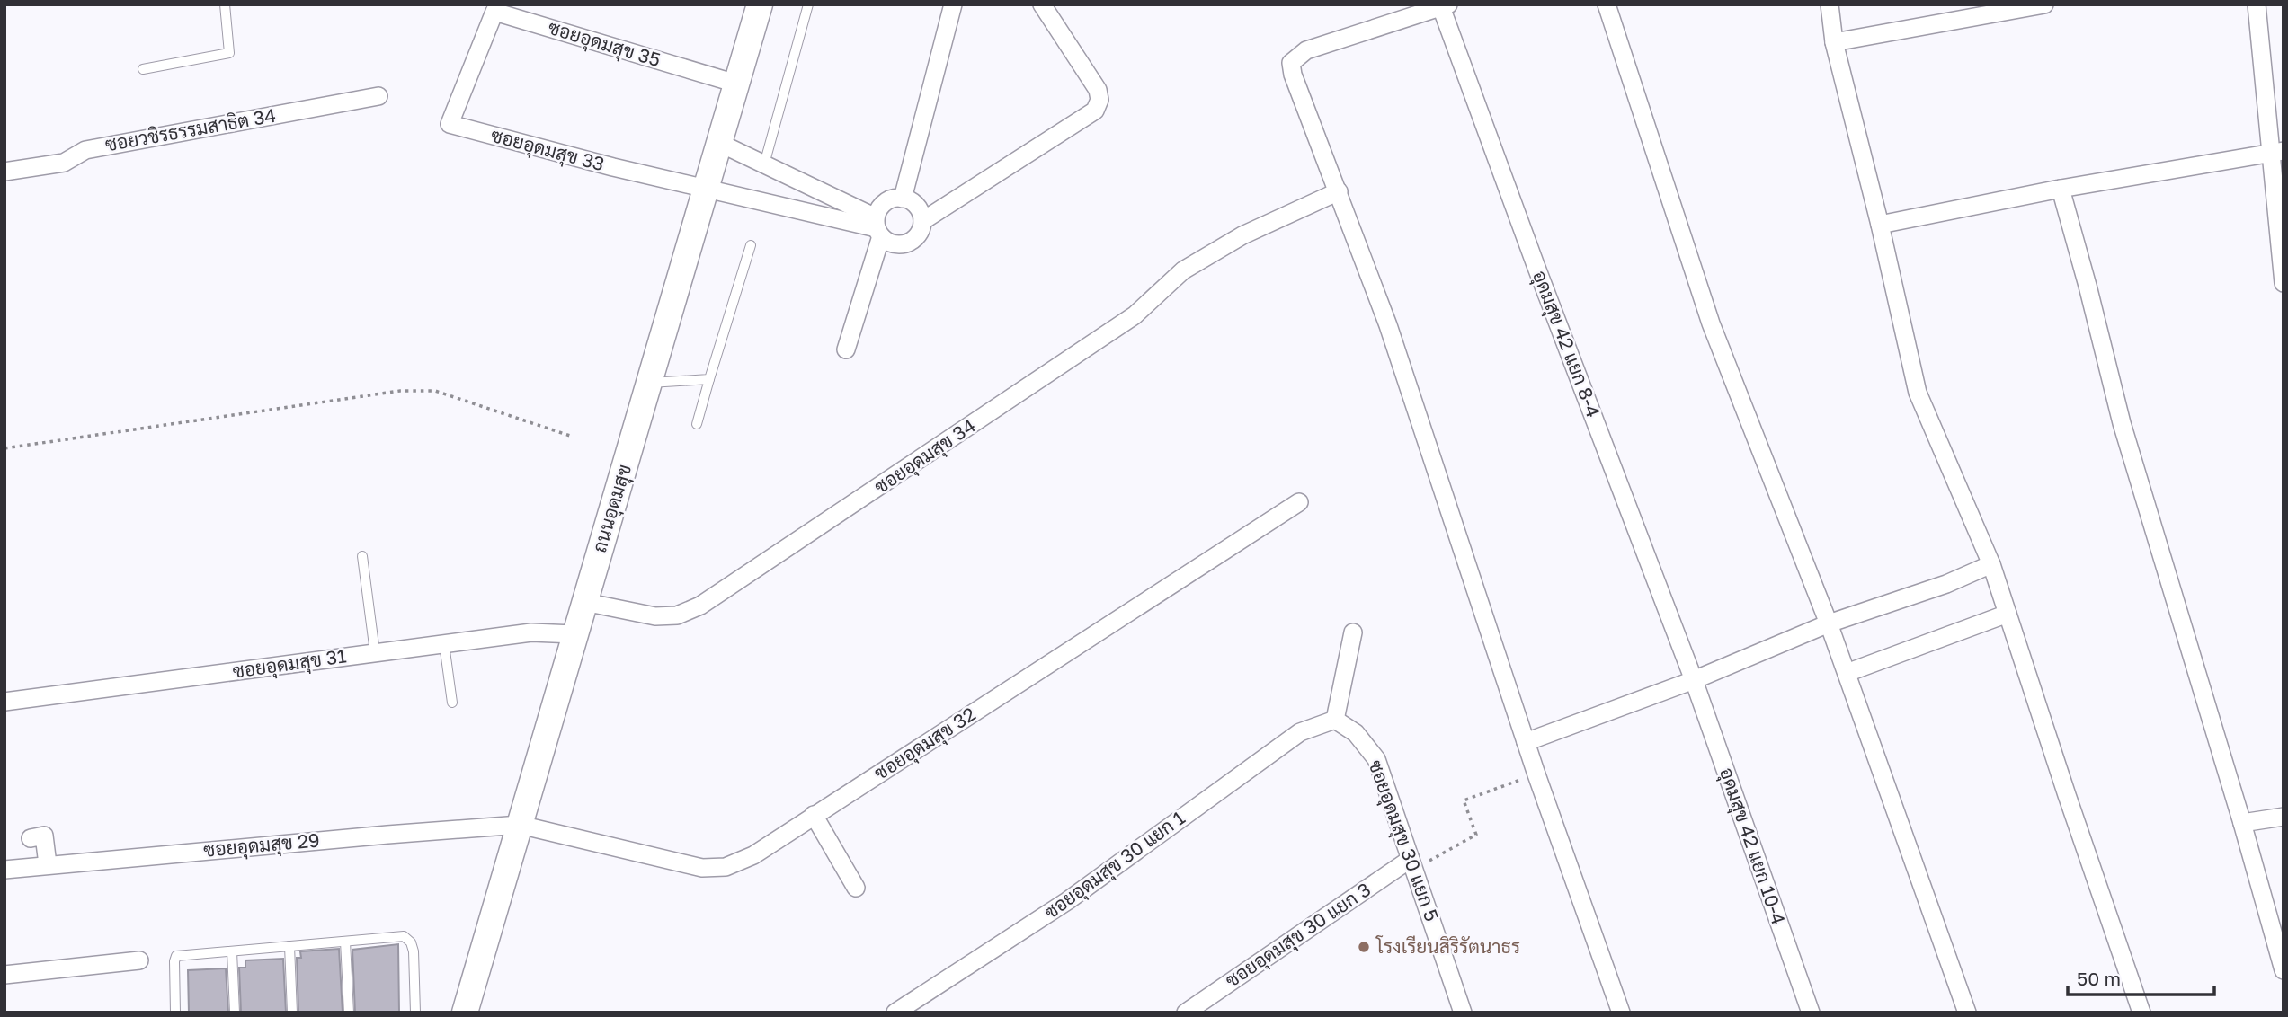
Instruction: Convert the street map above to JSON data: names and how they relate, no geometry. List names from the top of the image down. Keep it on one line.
{"streets":{"main road":["ถนนอุดมสุข"],"street":["ซอยอุดมสุข 35","ซอยวชิรธรรมสาธิต 34","ซอยอุดมสุข 33","อุดมสุข 42 แยก 8-4","ซอยอุดมสุข 34","ซอยอุดมสุข 31","ซอยอุดมสุข 32","ซอยอุดมสุข 30 แยก 5","ซอยอุดมสุข 29","อุดมสุข 42 แยก 10-4","ซอยอุดมสุข 30 แยก 1","ซอยอุดมสุข 30 แยก 3"]},"crossings":[["ซอยอุดมสุข 35","ซอยอุดมสุข 33"],["ซอยอุดมสุข 35","ถนนอุดมสุข"],["ซอยอุดมสุข 33","ถนนอุดมสุข"],["อุดมสุข 42 แยก 8-4","อุดมสุข 42 แยก 10-4"],["ซอยอุดมสุข 34","ถนนอุดมสุข"],["ถนนอุดมสุข","ซอยอุดมสุข 31"],["ถนนอุดมสุข","ซอยอุดมสุข 32"],["ถนนอุดมสุข","ซอยอุดมสุข 29"],["ซอยอุดมสุข 32","ซอยอุดมสุข 29"],["ซอยอุดมสุข 30 แยก 5","ซอยอุดมสุข 30 แยก 1"],["ซอยอุดมสุข 30 แยก 5","ซอยอุดมสุข 30 แยก 3"]],"places":["โรงเรียนสิริรัตนาธร"],"scale_bar":"50 m"}
